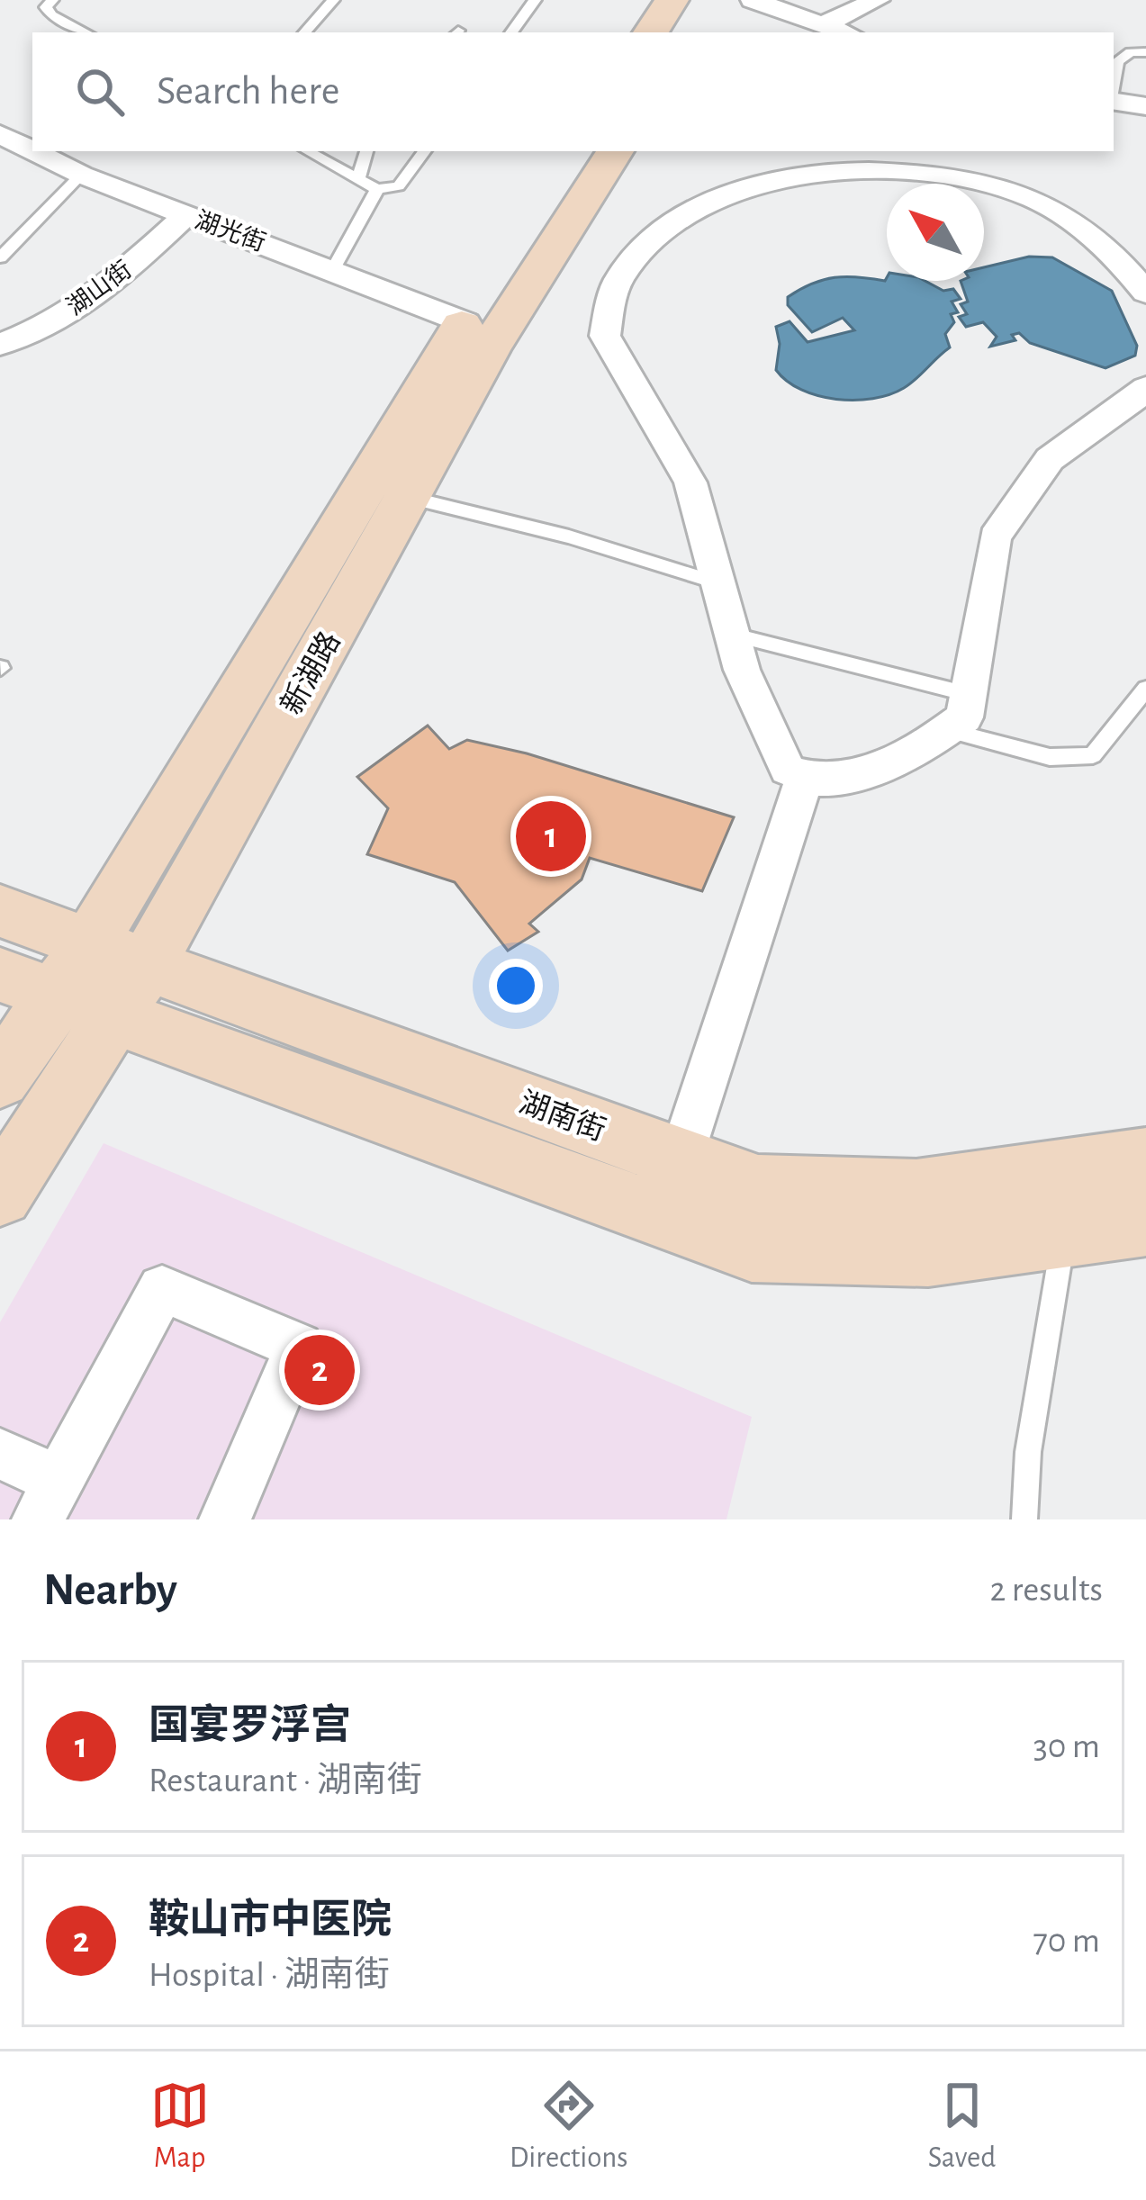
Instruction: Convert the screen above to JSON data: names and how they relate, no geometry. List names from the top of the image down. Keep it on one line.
{"streets":{"main road":["新湖路","湖南街"],"street":["湖光街","湖山街"]},"crossings":[["湖光街","湖山街"],["湖光街","新湖路"],["新湖路","湖南街"]],"north":"top left","page":{"search":"Search here","pins":["1","2"],"heading":["Nearby","2 results"],"list":[{"mark":"1","name":"国宴罗浮宫","note":"Restaurant · 湖南街","value":"30 m"},{"mark":"2","name":"鞍山市中医院","note":"Hospital · 湖南街","value":"70 m"}],"nav":["Map","Directions","Saved"]}}
